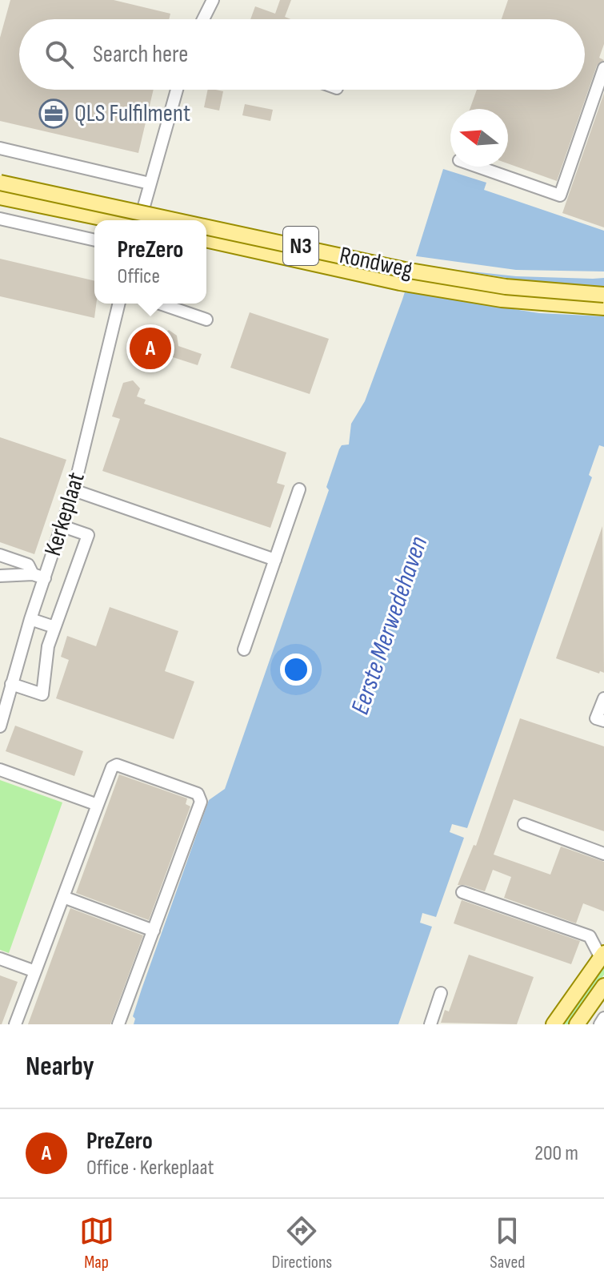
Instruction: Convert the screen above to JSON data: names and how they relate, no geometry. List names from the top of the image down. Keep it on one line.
{"streets":{"main road":["N3","Rondweg"],"street":["Kerkeplaat"]},"water":["Eerste Merwedehaven"],"places":{"office":["QLS Fulfilment"]},"north":"left","page":{"search":"Search here","popup":["PreZero","Office"],"pins":"A","heading":"Nearby","list":[{"mark":"A","name":"PreZero","note":"Office · Kerkeplaat","value":"200 m"}],"nav":["Map","Directions","Saved"]}}
